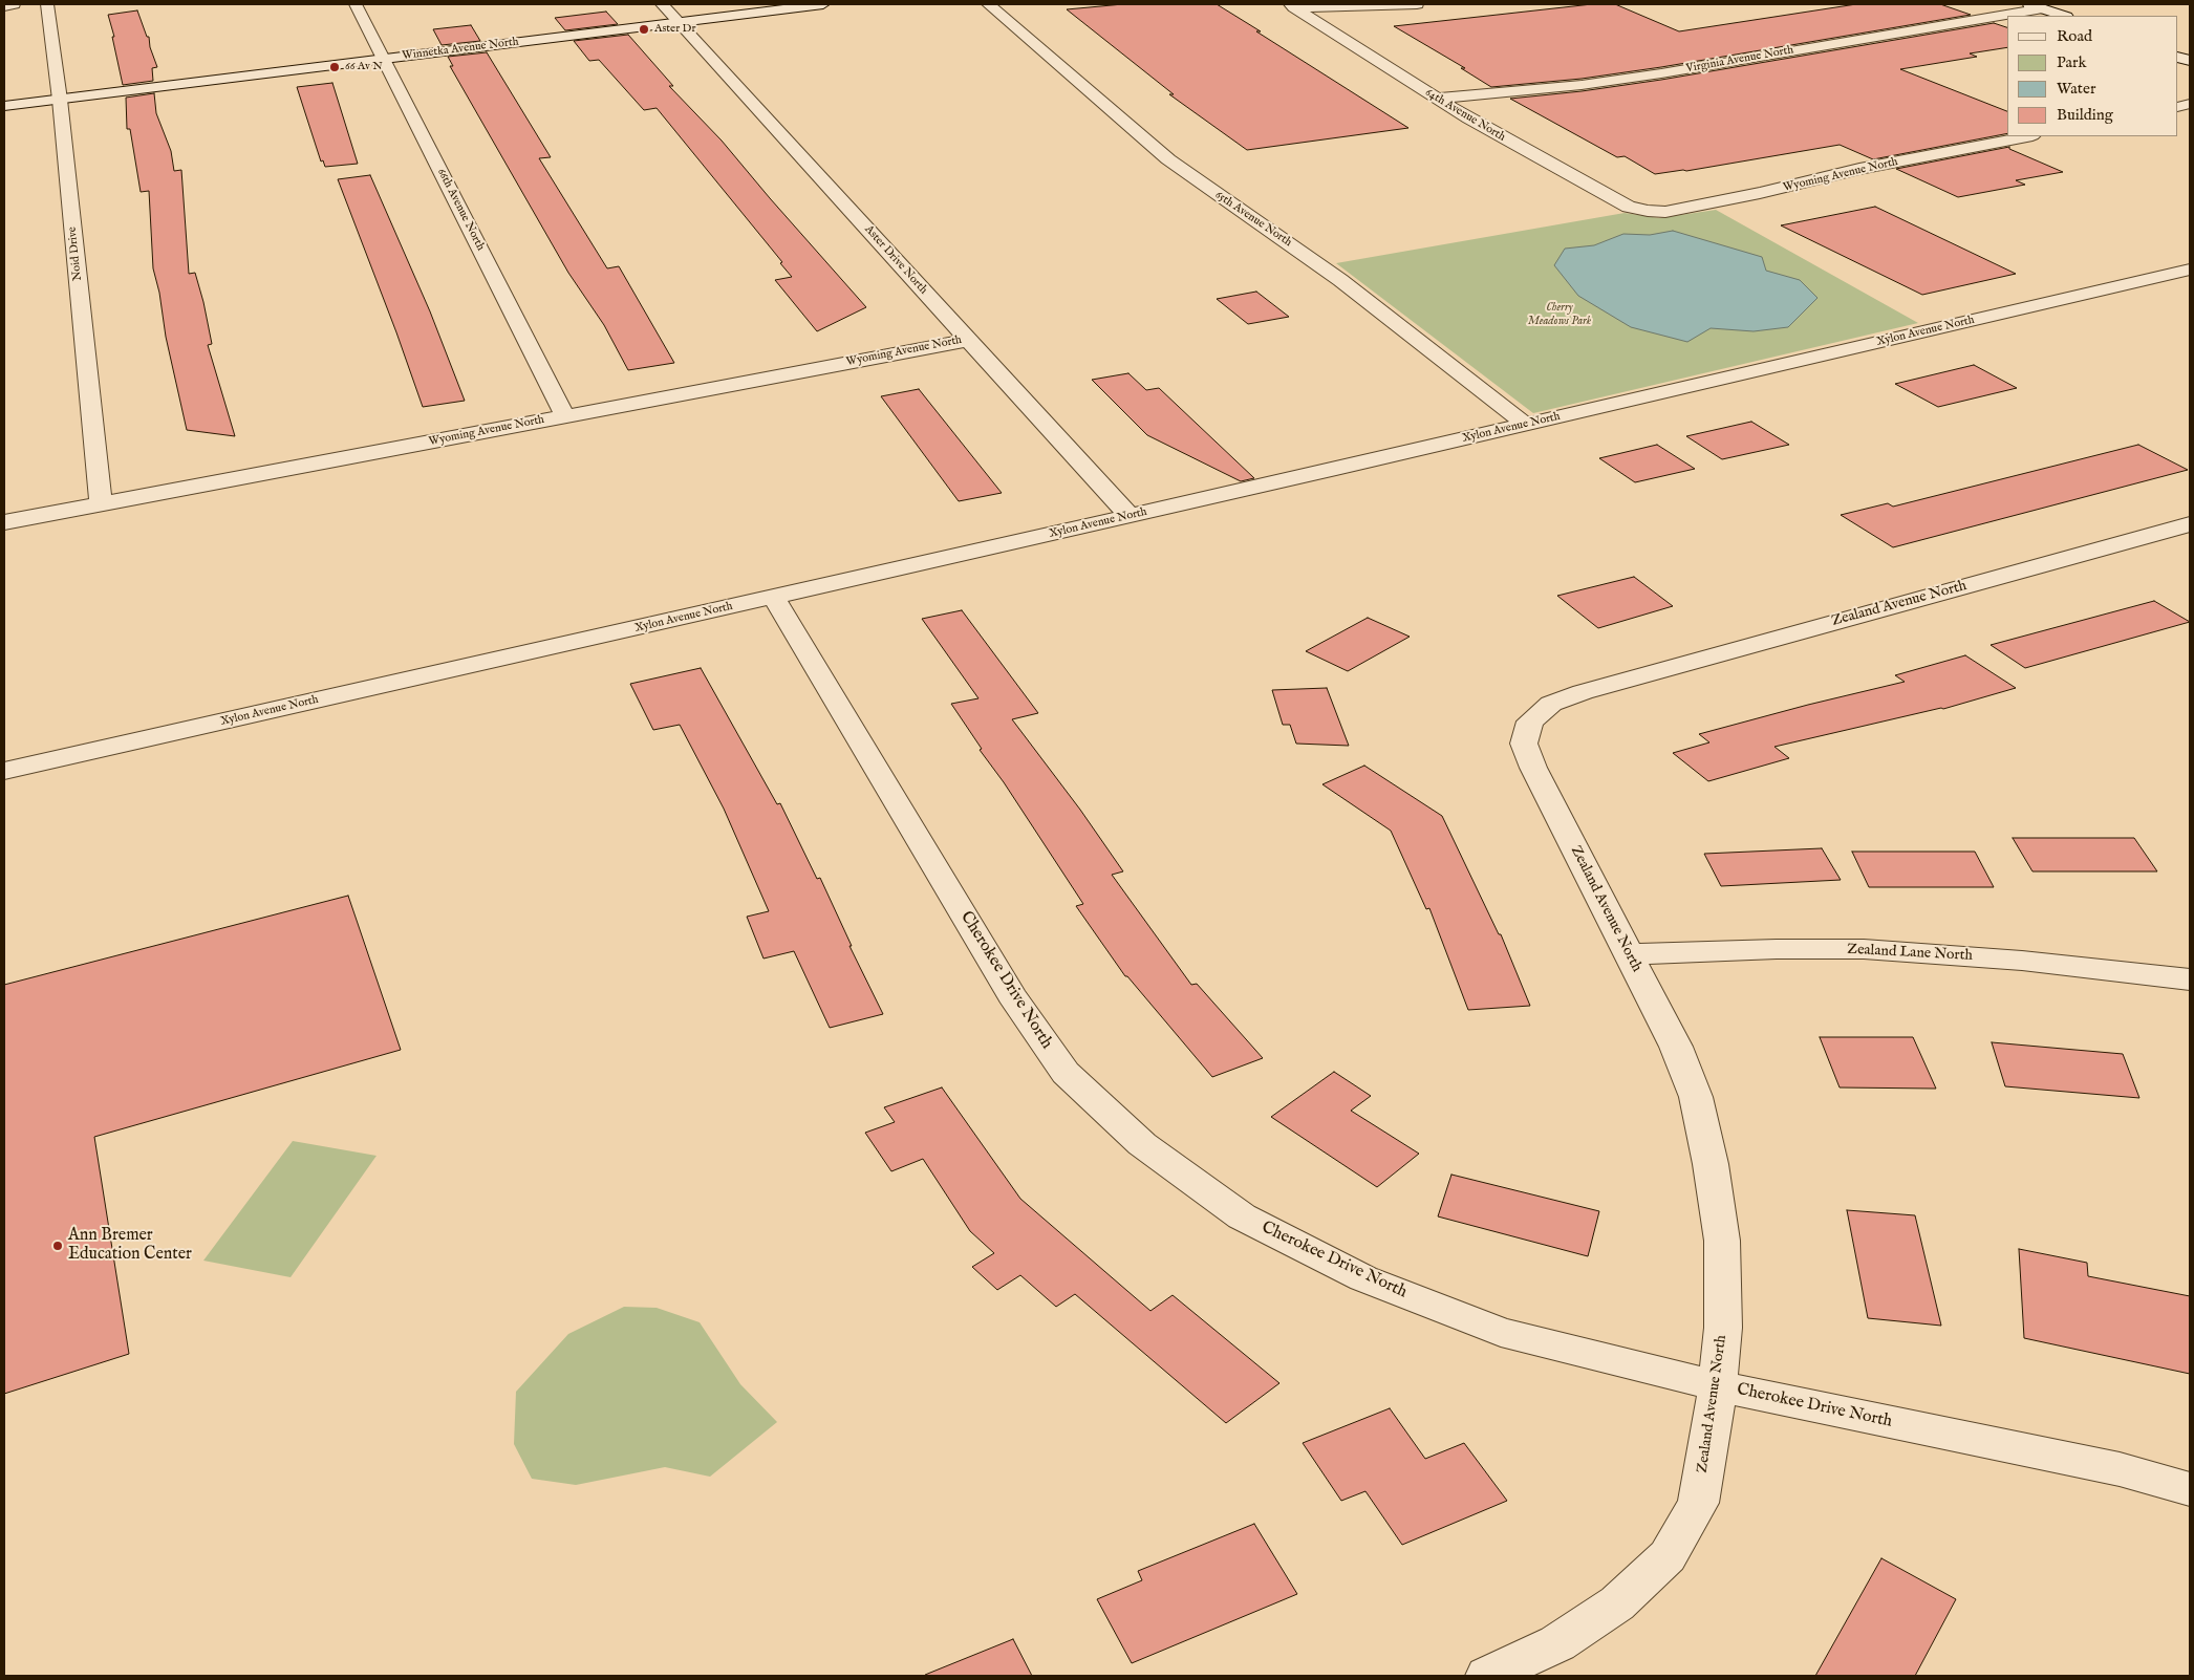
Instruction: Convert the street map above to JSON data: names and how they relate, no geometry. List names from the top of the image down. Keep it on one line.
{"streets":{"street":["Winnetka Avenue North","Virginia Avenue North","64th Avenue North","Wyoming Avenue North","66th Avenue North","65th Avenue North","Noid Drive","Aster Drive North","Xylon Avenue North","Zealand Avenue North","Zealand Lane North","Cherokee Drive North"]},"crossings":[["Winnetka Avenue North","66th Avenue North"],["Winnetka Avenue North","Noid Drive"],["Winnetka Avenue North","Aster Drive North"],["Virginia Avenue North","64th Avenue North"],["64th Avenue North","Wyoming Avenue North"],["Wyoming Avenue North","66th Avenue North"],["Wyoming Avenue North","Noid Drive"],["Wyoming Avenue North","Aster Drive North"],["65th Avenue North","Xylon Avenue North"],["Aster Drive North","Xylon Avenue North"],["Xylon Avenue North","Cherokee Drive North"],["Zealand Avenue North","Zealand Lane North"],["Zealand Avenue North","Cherokee Drive North"]],"parks":["Cherry Meadows Park"],"places":["Aster Dr","66 Av N","Ann Bremer Education Center"],"legend":["Road","Park","Water","Building"]}
